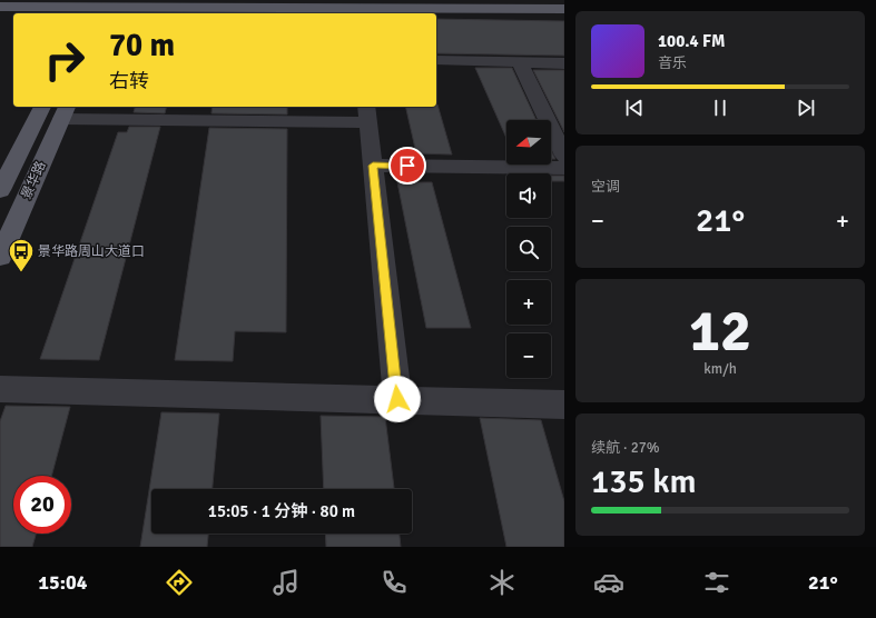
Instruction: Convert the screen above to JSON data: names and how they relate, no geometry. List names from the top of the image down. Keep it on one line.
{"streets":{"main road":["景华路"]},"places":{"bus stop":["景华路周山大道口"]},"north":"left","page":{"turn":["70 m","右转"],"song":["100.4 FM","音乐"],"map_buttons":["+","−"],"tile":["空调",["12","km/h"],["续航 · 27%","135 km"]],"heat":["−","21°","+"],"limit":"20","trip":"15:05 · 1 分钟 · 80 m","tabs":["15:04","21°"]}}
